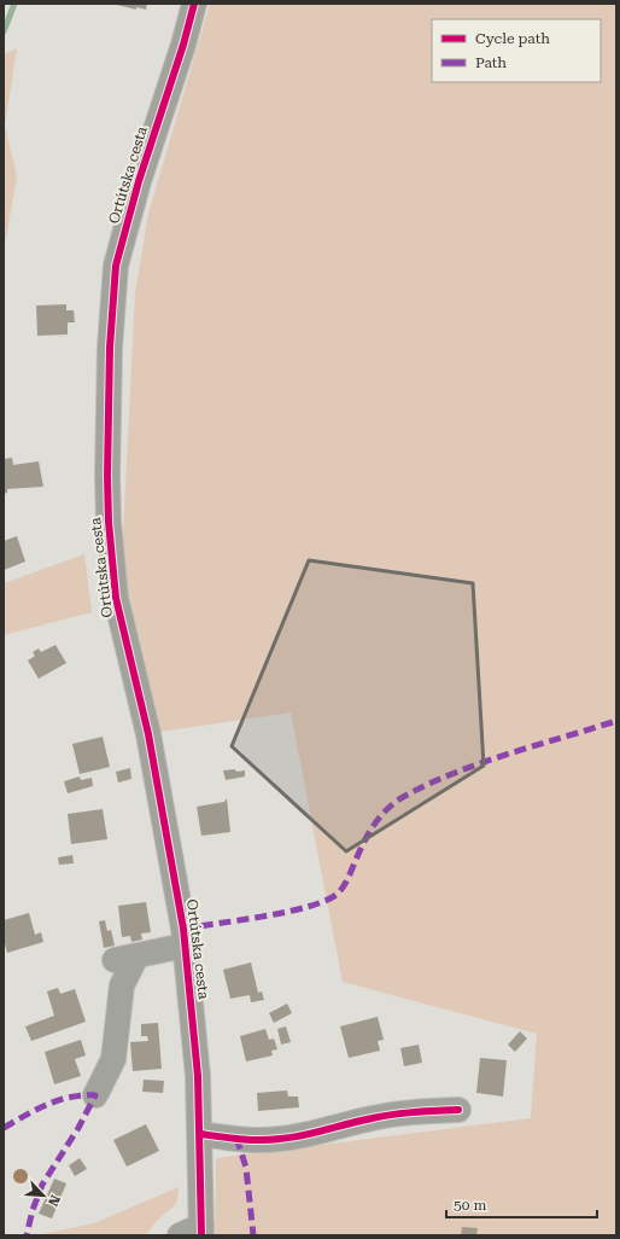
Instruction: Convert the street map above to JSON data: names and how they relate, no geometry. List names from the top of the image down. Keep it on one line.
{"streets":{"street":["Ortútska cesta"]},"legend":["Cycle path","Path"],"scale_bar":"50 m","north":"bottom right"}
